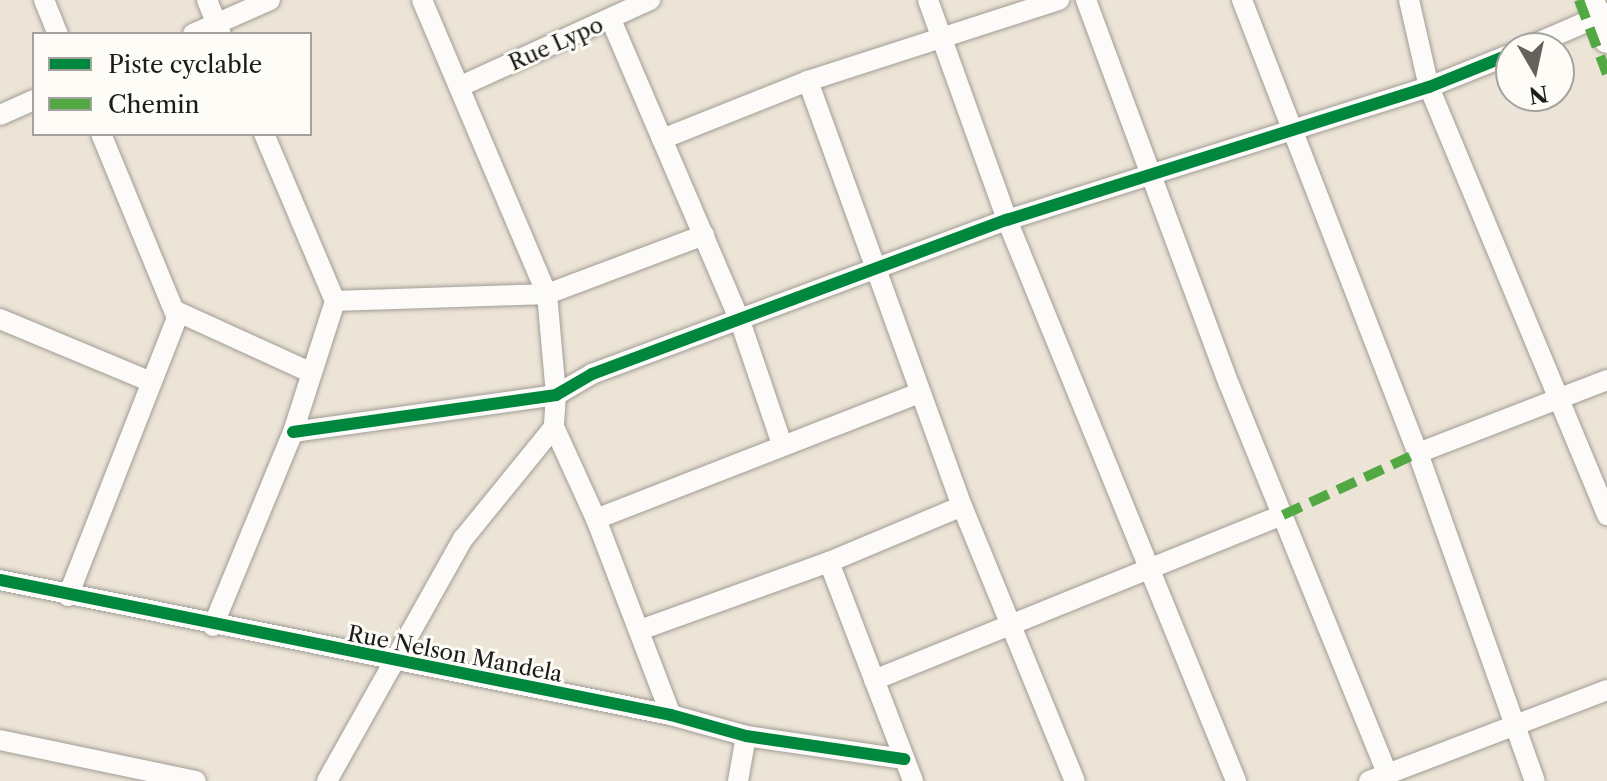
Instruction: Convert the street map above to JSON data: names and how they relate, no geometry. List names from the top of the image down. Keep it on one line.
{"streets":{"street":["Rue Lypo","Rue Nelson Mandela"]},"legend":["Piste cyclable","Chemin"],"north":"bottom"}
